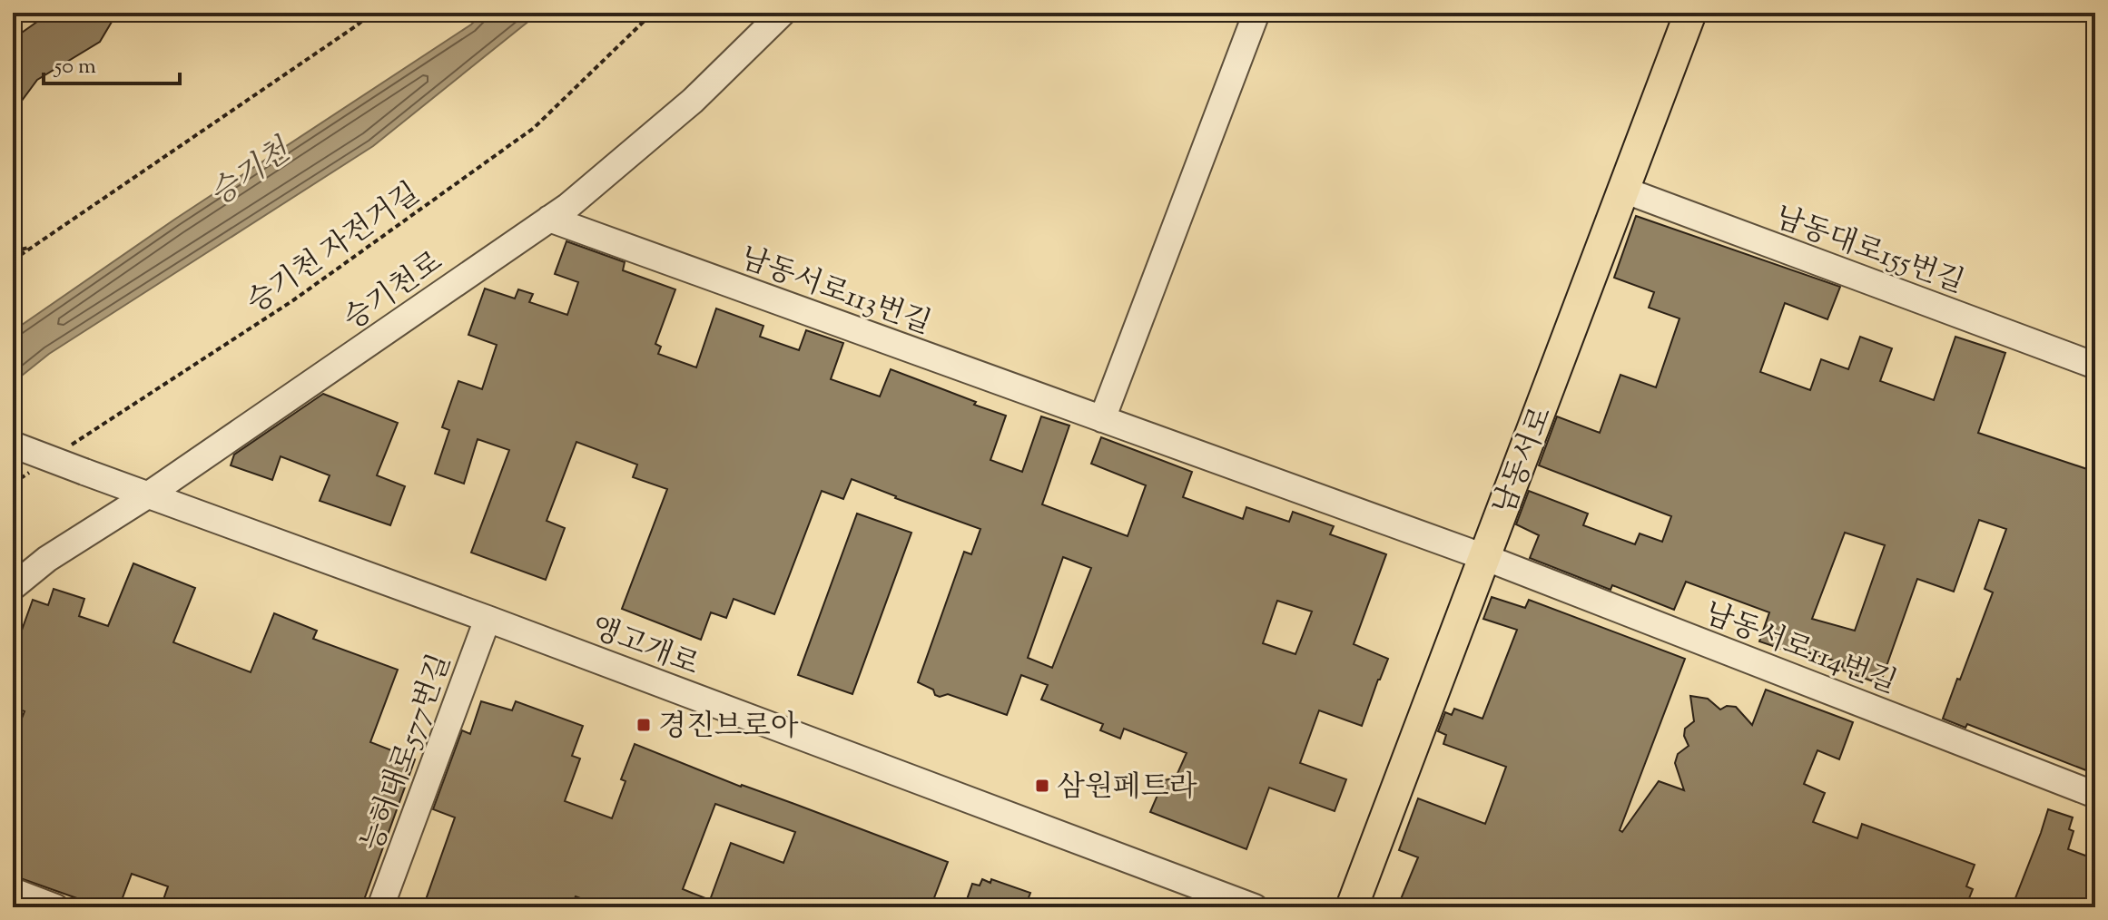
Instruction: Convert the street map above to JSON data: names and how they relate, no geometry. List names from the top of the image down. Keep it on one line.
{"streets":{"main road":["남동서로"],"street":["남동대로155번길","승기천로","남동서로113번길","앵고개로","남동서로114번길","능허대로577번길"],"path":["승기천 자전거길"]},"crossings":[["남동대로155번길","남동서로"],["승기천로","남동서로113번길"],["승기천로","앵고개로"],["남동서로113번길","남동서로"],["남동서로113번길","남동서로114번길"],["남동서로","남동서로114번길"],["앵고개로","능허대로577번길"]],"water":["승기천"],"places":{"transit":["경진브로아","삼원페트라"]},"scale_bar":"50 m"}
